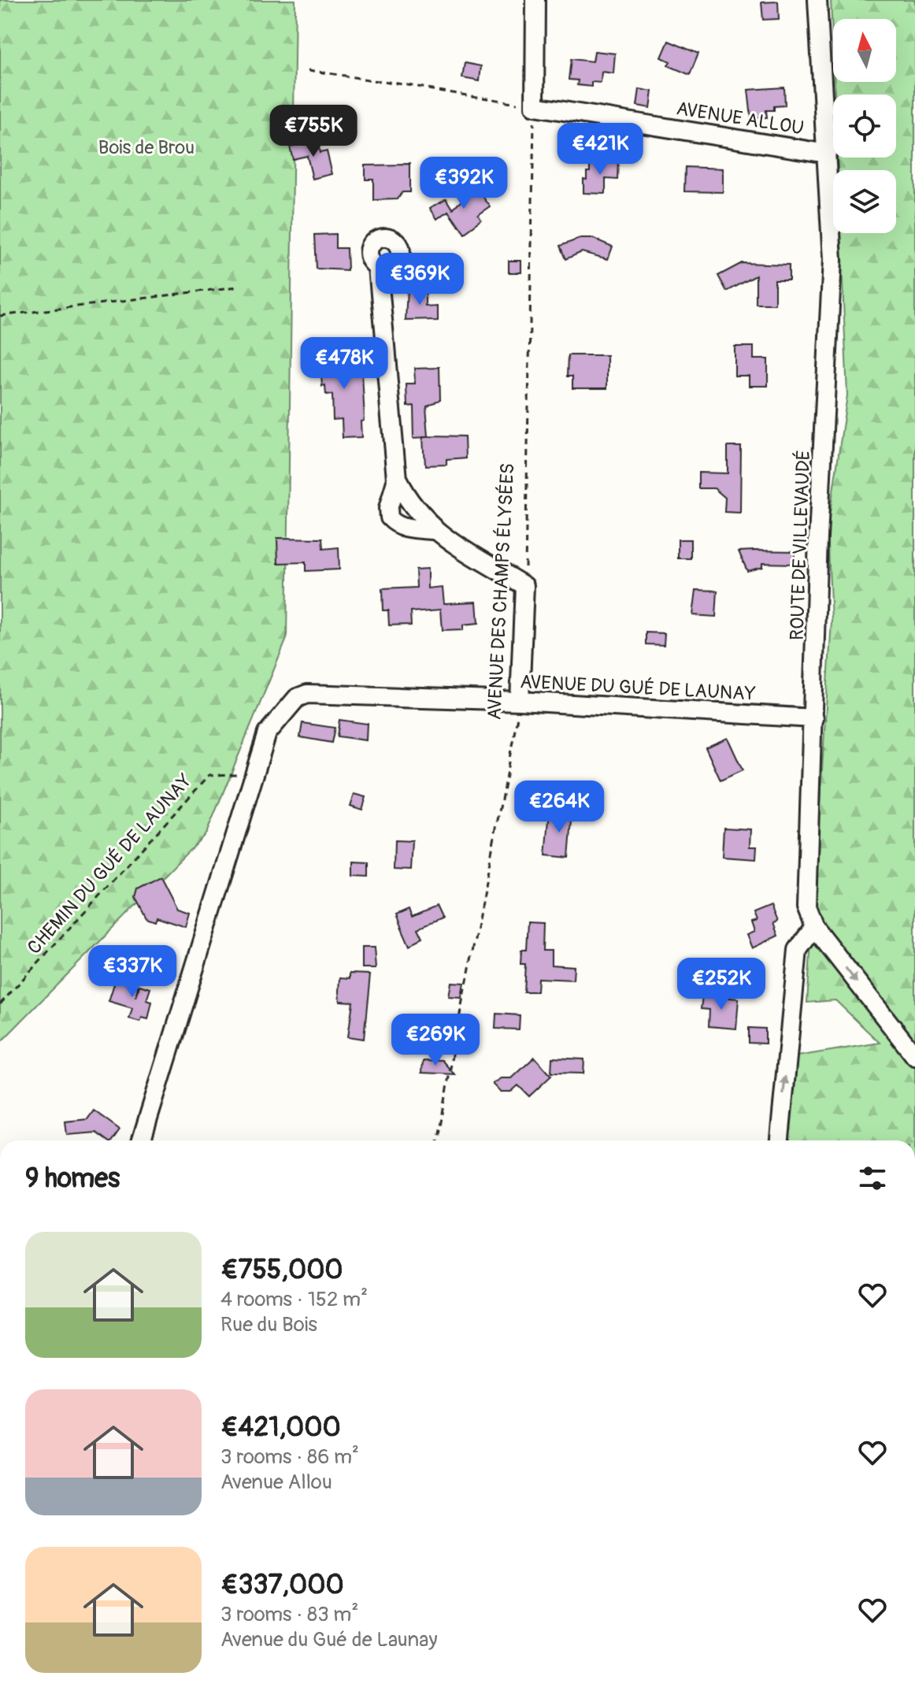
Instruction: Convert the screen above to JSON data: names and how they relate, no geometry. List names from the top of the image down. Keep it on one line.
{"streets":{"street":["AVENUE ALLOU","ROUTE DE VILLEVAUDÉ","AVENUE DES CHAMPS ÉLYSÉES","AVENUE DU GUÉ DE LAUNAY"],"path":["CHEMIN DU GUÉ DE LAUNAY"]},"crossings":[["AVENUE ALLOU","ROUTE DE VILLEVAUDÉ"],["AVENUE ALLOU","AVENUE DES CHAMPS ÉLYSÉES"],["ROUTE DE VILLEVAUDÉ","AVENUE DU GUÉ DE LAUNAY"],["AVENUE DES CHAMPS ÉLYSÉES","AVENUE DU GUÉ DE LAUNAY"],["AVENUE DU GUÉ DE LAUNAY","CHEMIN DU GUÉ DE LAUNAY"]],"parks":["Bois de Brou"],"north":"top","page":{"price":["€755K","€421K","€392K","€369K","€478K","€264K","€337K","€252K","€269K"],"heading":"9 homes","list":[{"name":"€755,000","note":"4 rooms · 152 m² · Rue du Bois"},{"name":"€421,000","note":"3 rooms · 86 m² · Avenue Allou"},{"name":"€337,000","note":"3 rooms · 83 m² · Avenue du Gué de Launay"}]}}
